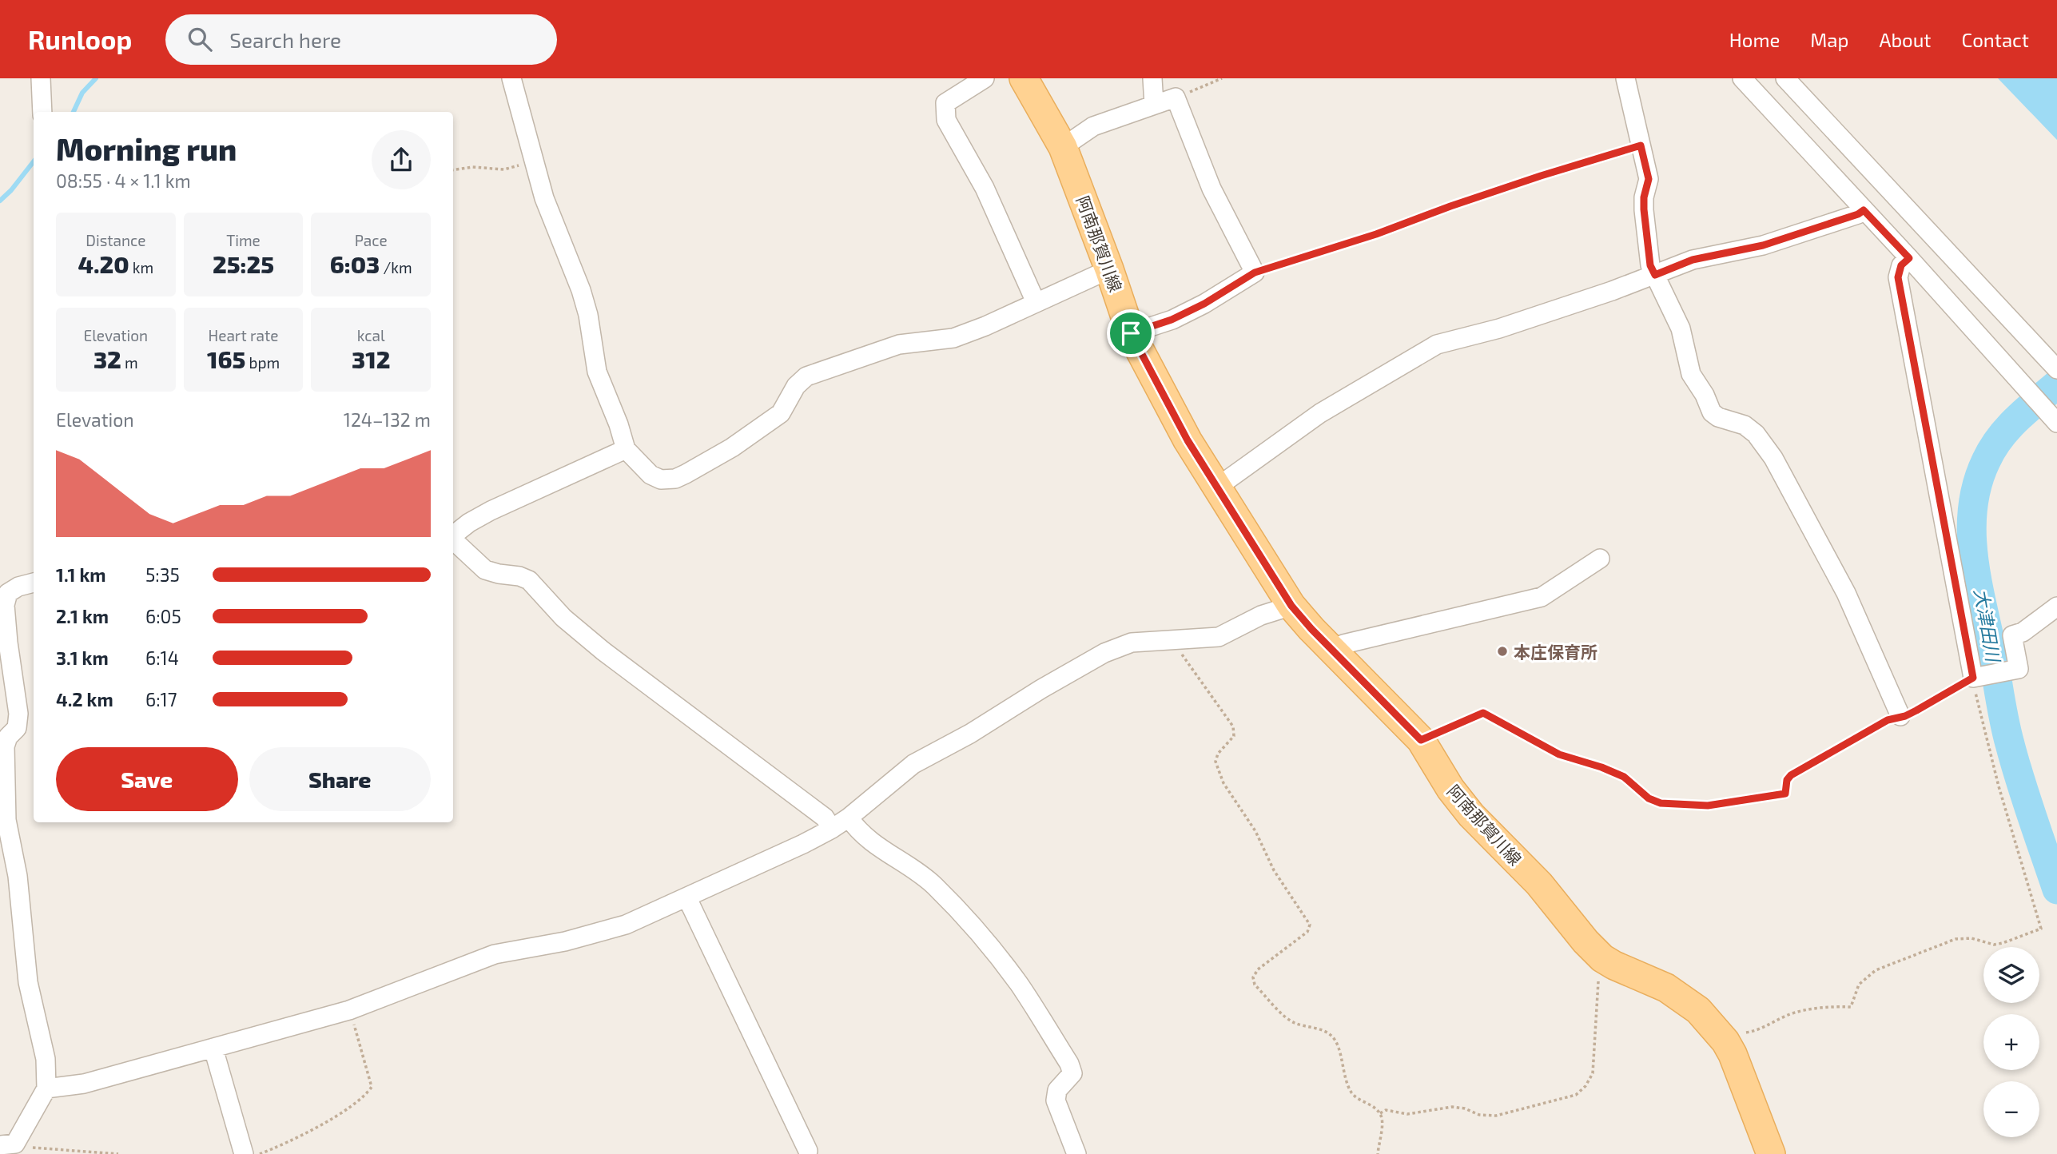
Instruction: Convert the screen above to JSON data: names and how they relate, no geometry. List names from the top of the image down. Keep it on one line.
{"streets":{"main road":["阿南那賀川線"]},"water":["大津田川"],"places":["本庄保育所"],"page":{"header":"Runloop","search":"Search here","nav":["Home","Map","About","Contact"],"heading":["Morning run","08:55 · 4 × 1.1 km"],"stats":[["Distance","4.20 km"],["Time","25:25"],["Pace","6:03 /km"],["Elevation","32 m"],["Heart rate","165 bpm"],["kcal","312"]],"chart":["Elevation","124–132 m"],"list":[{"name":"1.1 km","note":"5:35"},{"name":"2.1 km","note":"6:05"},{"name":"3.1 km","note":"6:14"},{"name":"4.2 km","note":"6:17"}],"buttons":["Save","Share"],"map_buttons":["+","−"]}}
